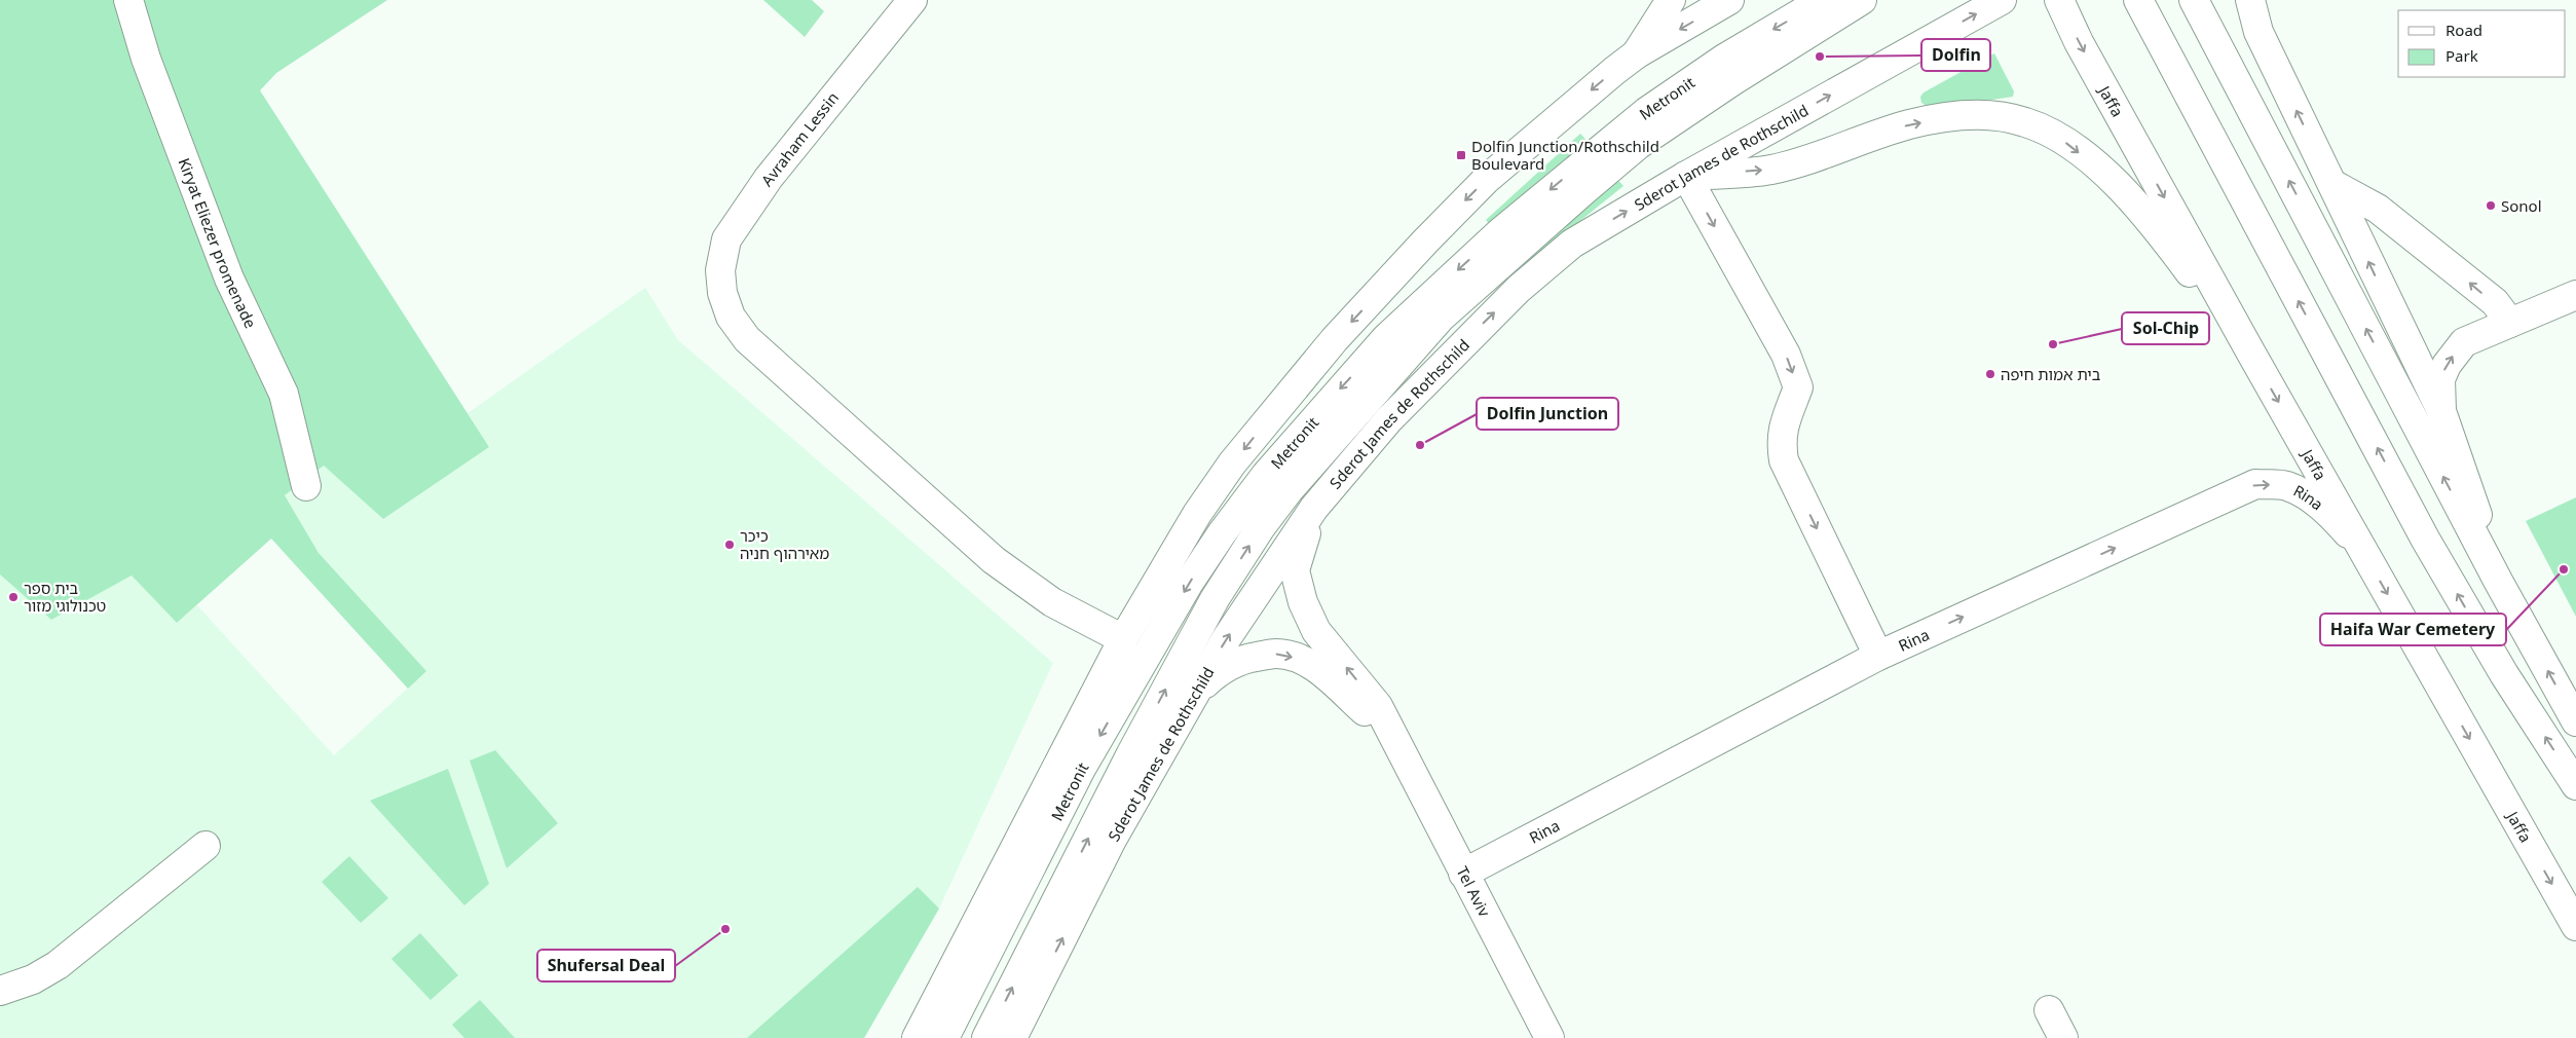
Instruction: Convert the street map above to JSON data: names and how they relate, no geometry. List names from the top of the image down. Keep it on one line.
{"streets":{"main road":["Metronit","Jaffa","Avraham Lessin","Sderot James de Rothschild","Kiryat Eliezer promenade","Rina","Tel Aviv"]},"crossings":[["Jaffa","Rina"],["Sderot James de Rothschild","Tel Aviv"],["Rina","Tel Aviv"]],"one_way":["Rina"],"places":{"other":["Dolfin","Sonol","Sol-Chip","בית אמות חיפה","Dolfin Junction","כיכר מאירהוף חניה","Haifa War Cemetery","בית ספר טכנולוגי מזור","Shufersal Deal"],"transit":["Dolfin Junction/Rothschild Boulevard"]},"legend":["Road","Park"]}
